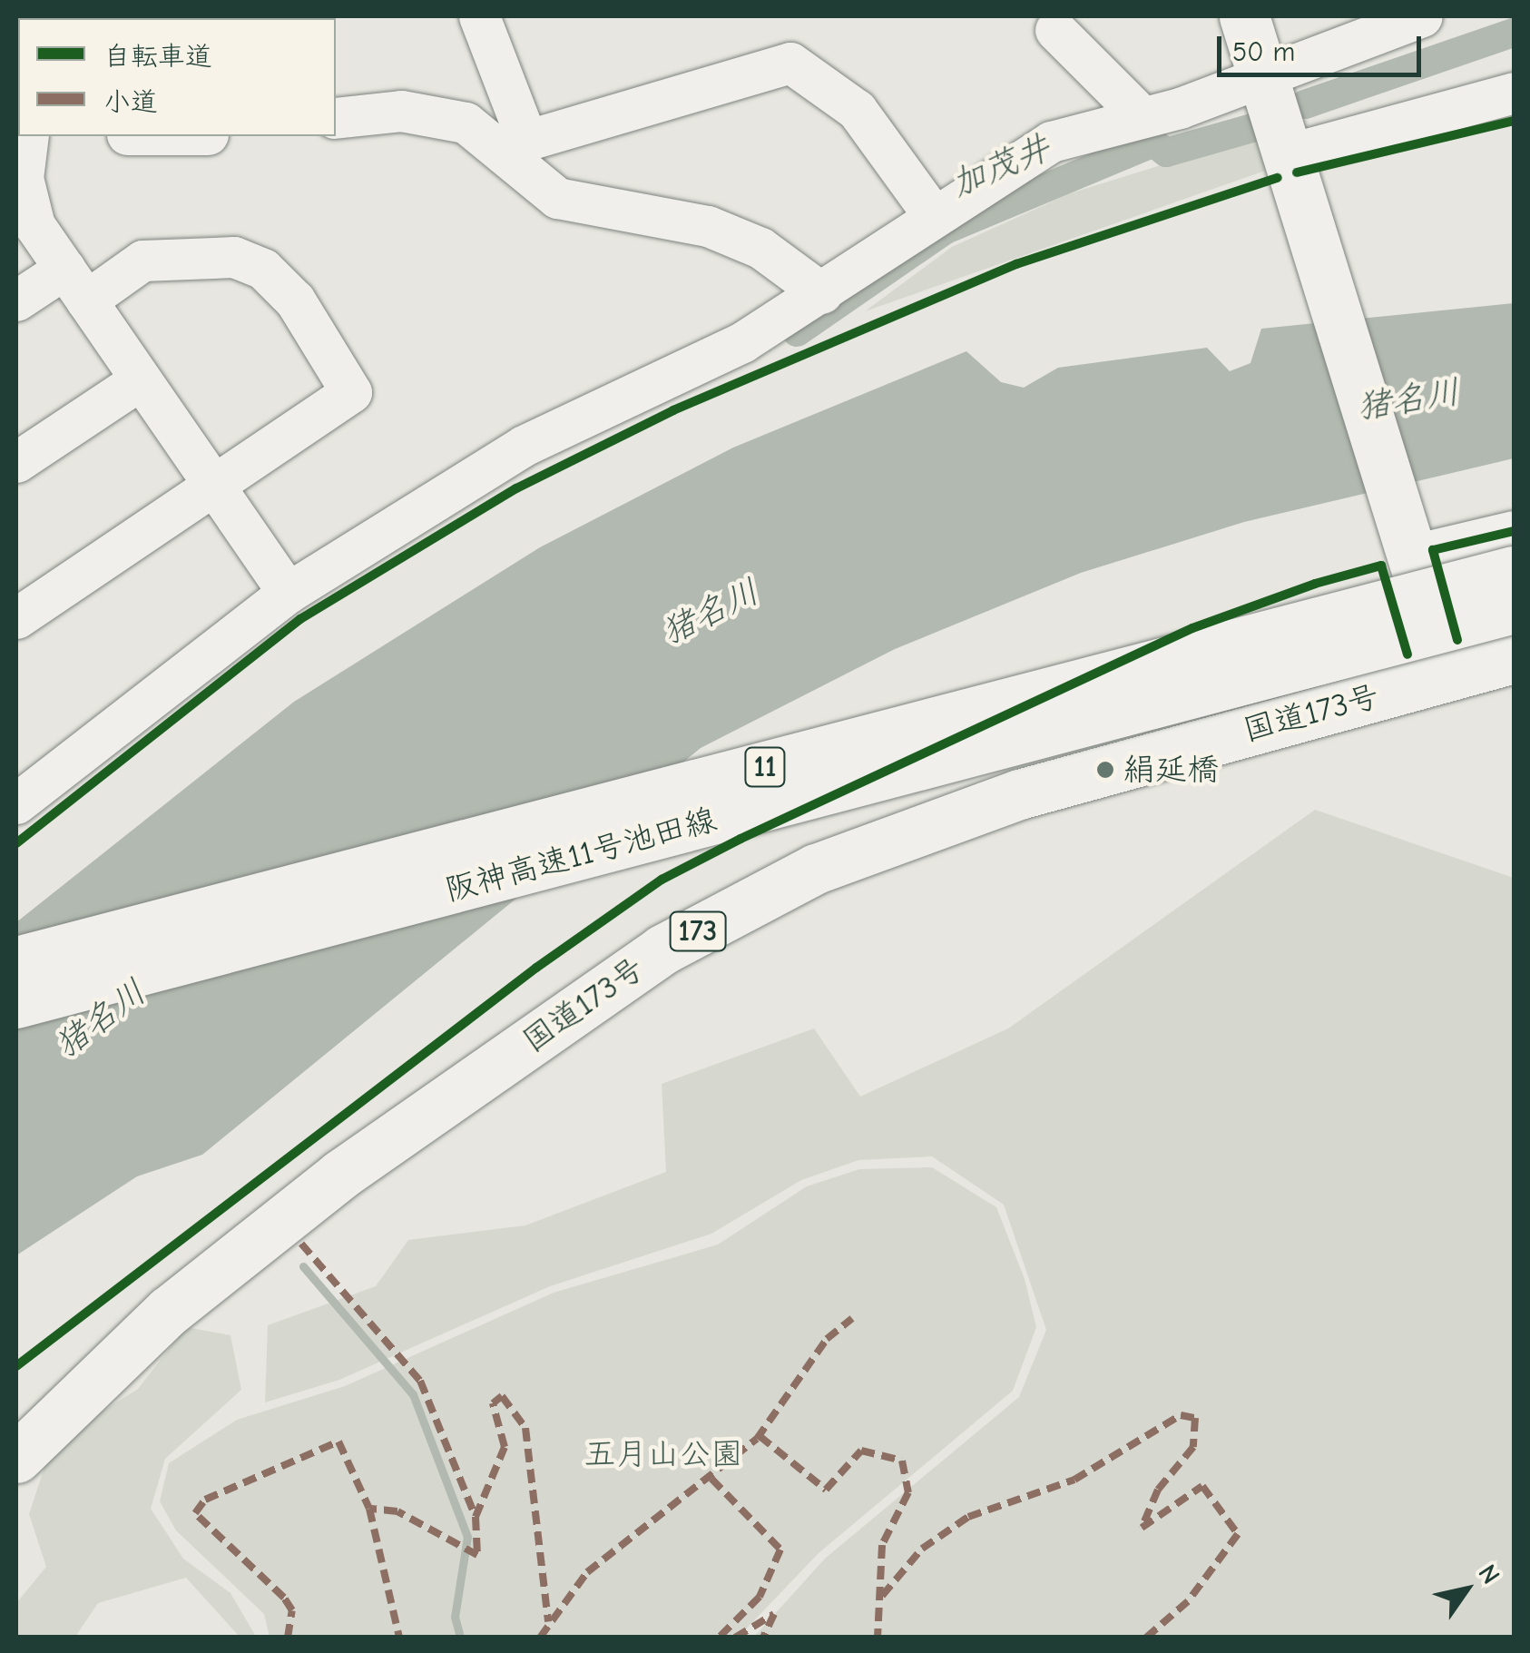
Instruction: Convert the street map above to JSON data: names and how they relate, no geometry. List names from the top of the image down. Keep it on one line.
{"streets":{"main road":["国道173号","11","阪神高速11号池田線","173"]},"water":["加茂井","猪名川"],"parks":["五月山公園"],"places":["絹延橋"],"legend":["自転車道","小道"],"scale_bar":"50 m","north":"top right"}
